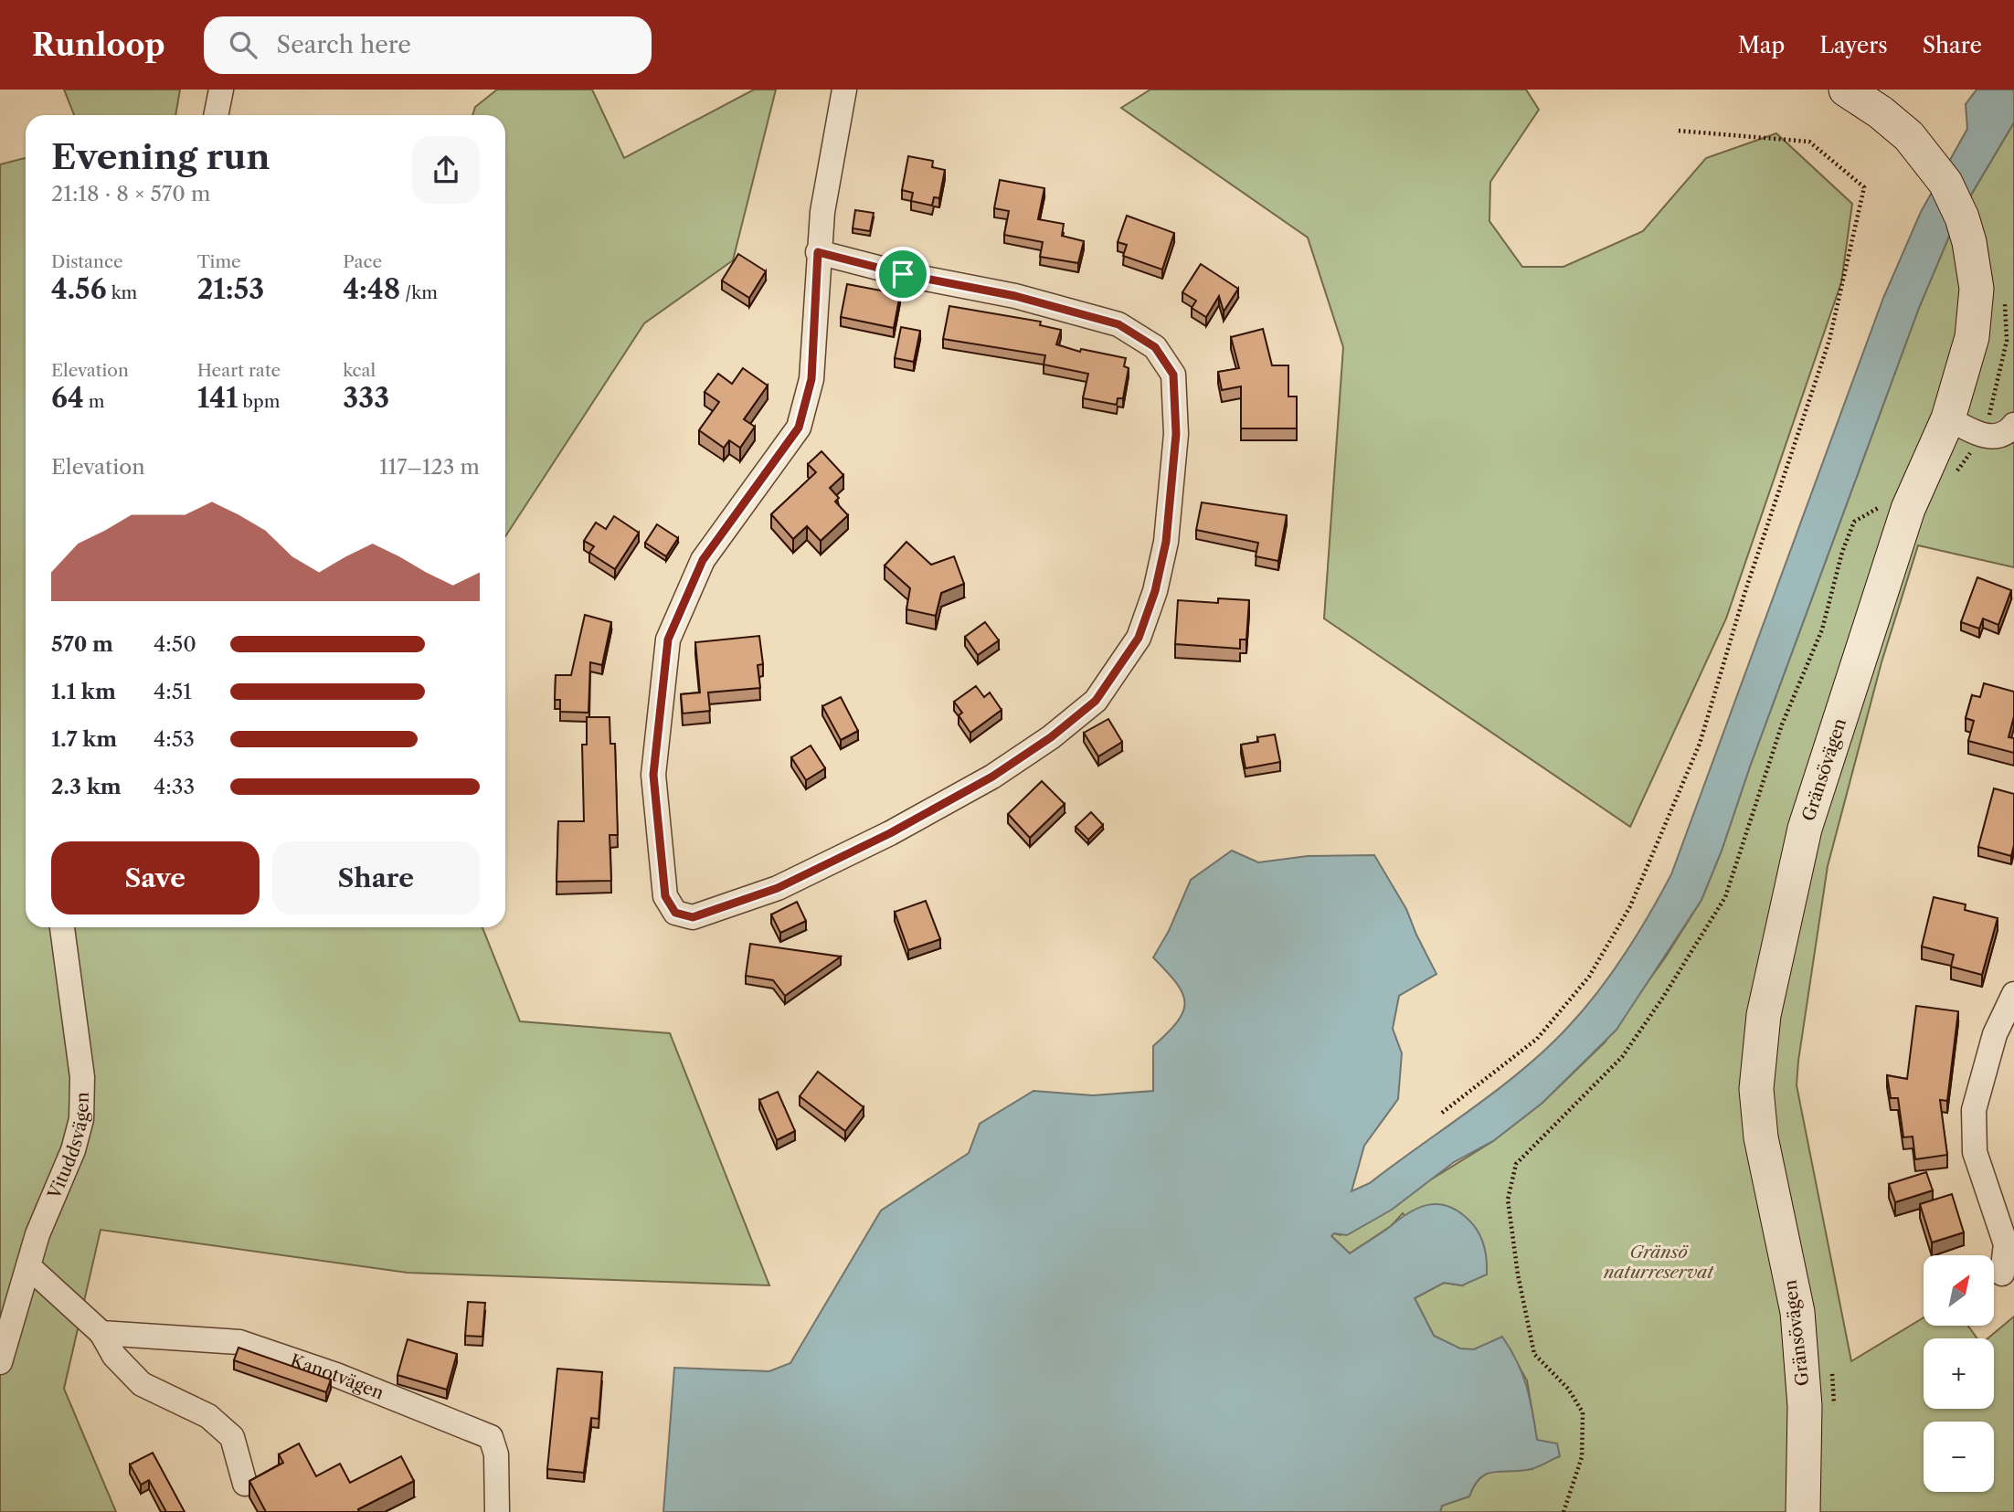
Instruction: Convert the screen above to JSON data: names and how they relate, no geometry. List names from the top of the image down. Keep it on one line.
{"streets":{"street":["Gränsövägen","Vituddsvägen","Kanotvägen"]},"parks":["Gränsö naturreservat"],"north":"top right","page":{"header":"Runloop","search":"Search here","nav":["Map","Layers","Share"],"heading":["Evening run","21:18 · 8 × 570 m"],"stats":[["Distance","4.56 km"],["Time","21:53"],["Pace","4:48 /km"],["Elevation","64 m"],["Heart rate","141 bpm"],["kcal","333"]],"chart":["Elevation","117–123 m"],"list":[{"name":"570 m","note":"4:50"},{"name":"1.1 km","note":"4:51"},{"name":"1.7 km","note":"4:53"},{"name":"2.3 km","note":"4:33"}],"buttons":["Save","Share"],"map_buttons":["+","−"]}}
